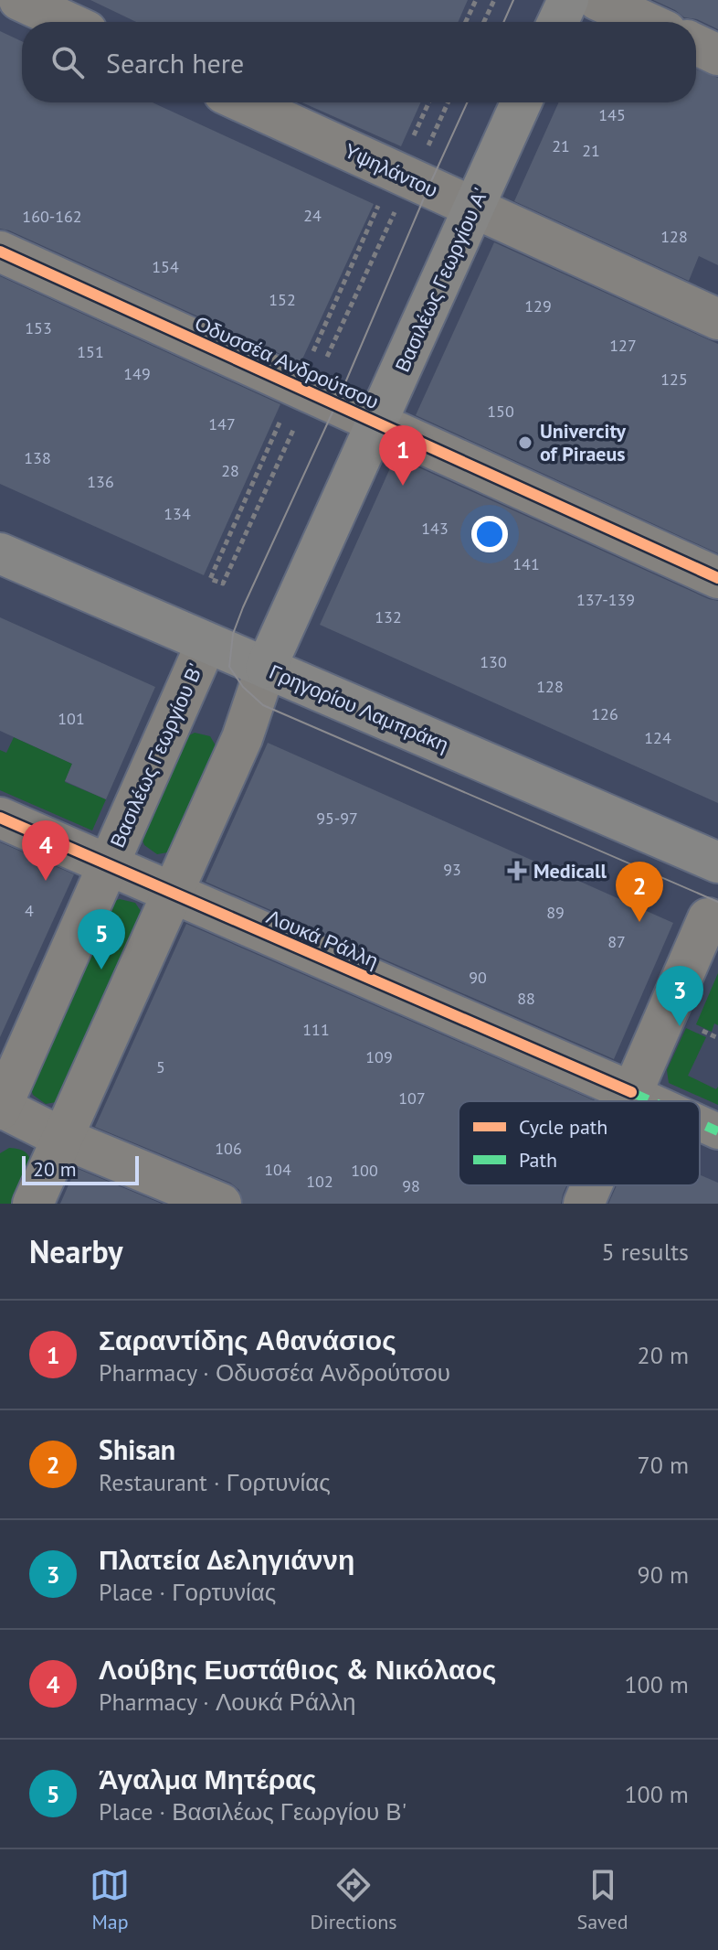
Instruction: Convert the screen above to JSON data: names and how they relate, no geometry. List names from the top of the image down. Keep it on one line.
{"streets":{"main road":["Βασιλέως Γεωργίου Α'","Γρηγορίου Λαμπράκη"],"street":["Υψηλάντου","Οδυσσέα Ανδρούτσου","Βασιλέως Γεωργίου Β'","Λουκά Ράλλη"]},"crossings":[["Υψηλάντου","Βασιλέως Γεωργίου Α'"],["Βασιλέως Γεωργίου Α'","Οδυσσέα Ανδρούτσου"],["Βασιλέως Γεωργίου Α'","Γρηγορίου Λαμπράκη"],["Γρηγορίου Λαμπράκη","Βασιλέως Γεωργίου Β'"],["Βασιλέως Γεωργίου Β'","Λουκά Ράλλη"]],"places":{"other":["Univercity of Piraeus"],"health":["Medicall"]},"house_numbers":["145","21","21","24","160-162","128","154","152","129","153","127","151","149","125","150","147","138","28","136","134","143","141","137-139","132","130","128","126","101","124","95-97","93","4","89","87","90","88","111","109","5","107","106","104","100","102","98"],"legend":["Cycle path","Path"],"scale_bar":"20 m","page":{"search":"Search here","pins":["1","4","2","5","3"],"scale":"20 m","heading":["Nearby","5 results"],"list":[{"mark":"1","name":"Σαραντίδης Αθανάσιος","note":"Pharmacy · Οδυσσέα Ανδρούτσου","value":"20 m"},{"mark":"2","name":"Shisan","note":"Restaurant · Γορτυνίας","value":"70 m"},{"mark":"3","name":"Πλατεία Δεληγιάννη","note":"Place · Γορτυνίας","value":"90 m"},{"mark":"4","name":"Λούβης Ευστάθιος & Νικόλαος","note":"Pharmacy · Λουκά Ράλλη","value":"100 m"},{"mark":"5","name":"Άγαλμα Μητέρας","note":"Place · Βασιλέως Γεωργίου Β'","value":"100 m"}],"nav":["Map","Directions","Saved"]}}
